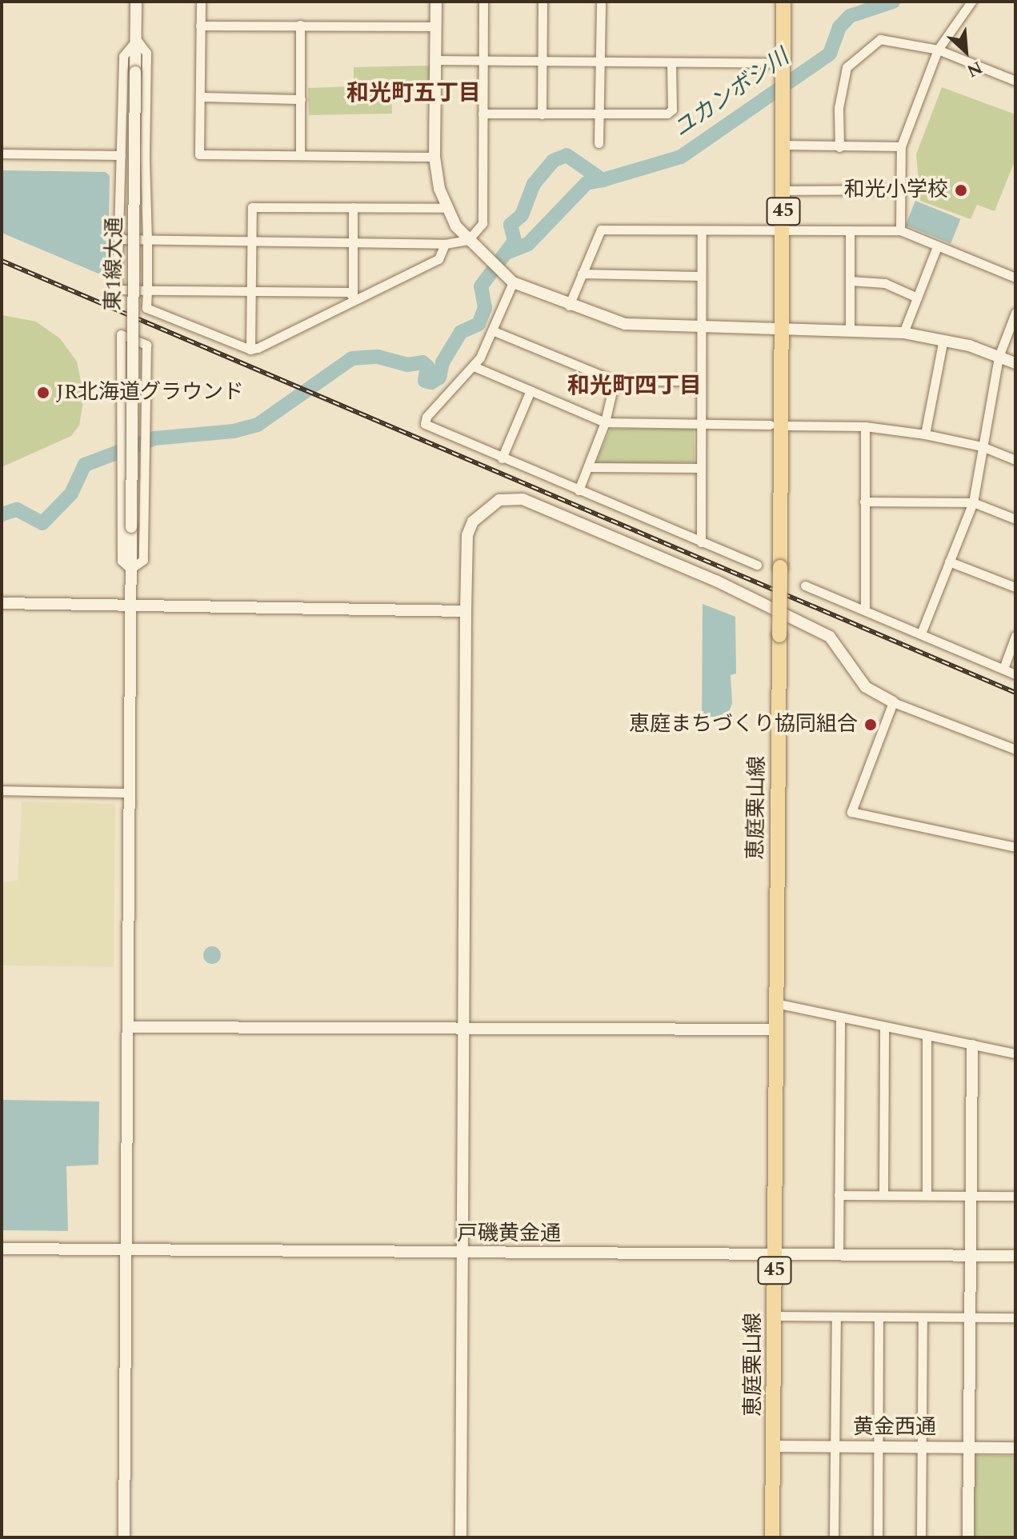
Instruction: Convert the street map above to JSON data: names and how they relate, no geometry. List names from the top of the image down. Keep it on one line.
{"streets":{"main road":["45","恵庭栗山線"],"street":["東1線大通","戸磯黄金通","黄金西通"]},"crossings":[["東1線大通","戸磯黄金通"],["恵庭栗山線","戸磯黄金通"],["恵庭栗山線","黄金西通"]],"districts":["和光町五丁目","和光町四丁目"],"water":["ユカンボシ川"],"places":["和光小学校","JR北海道グラウンド","恵庭まちづくり協同組合"],"north":"bottom right"}
